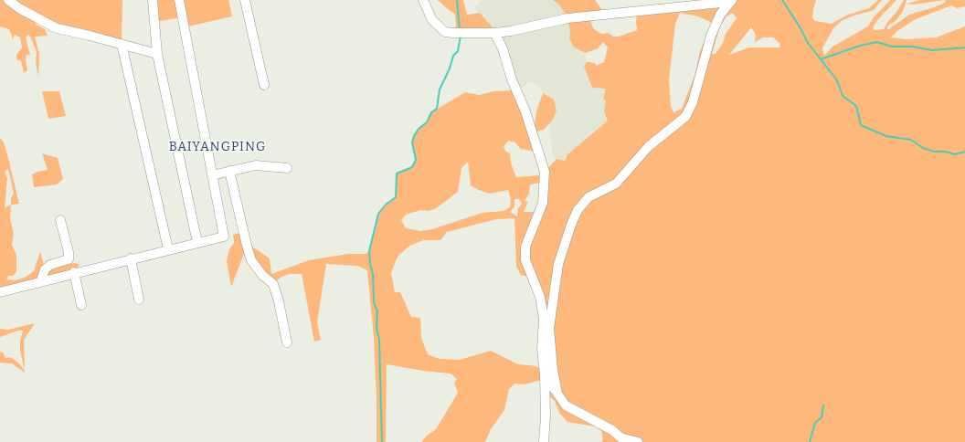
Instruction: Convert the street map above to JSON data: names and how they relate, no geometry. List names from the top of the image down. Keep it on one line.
{"districts":["BAIYANGPING"]}
